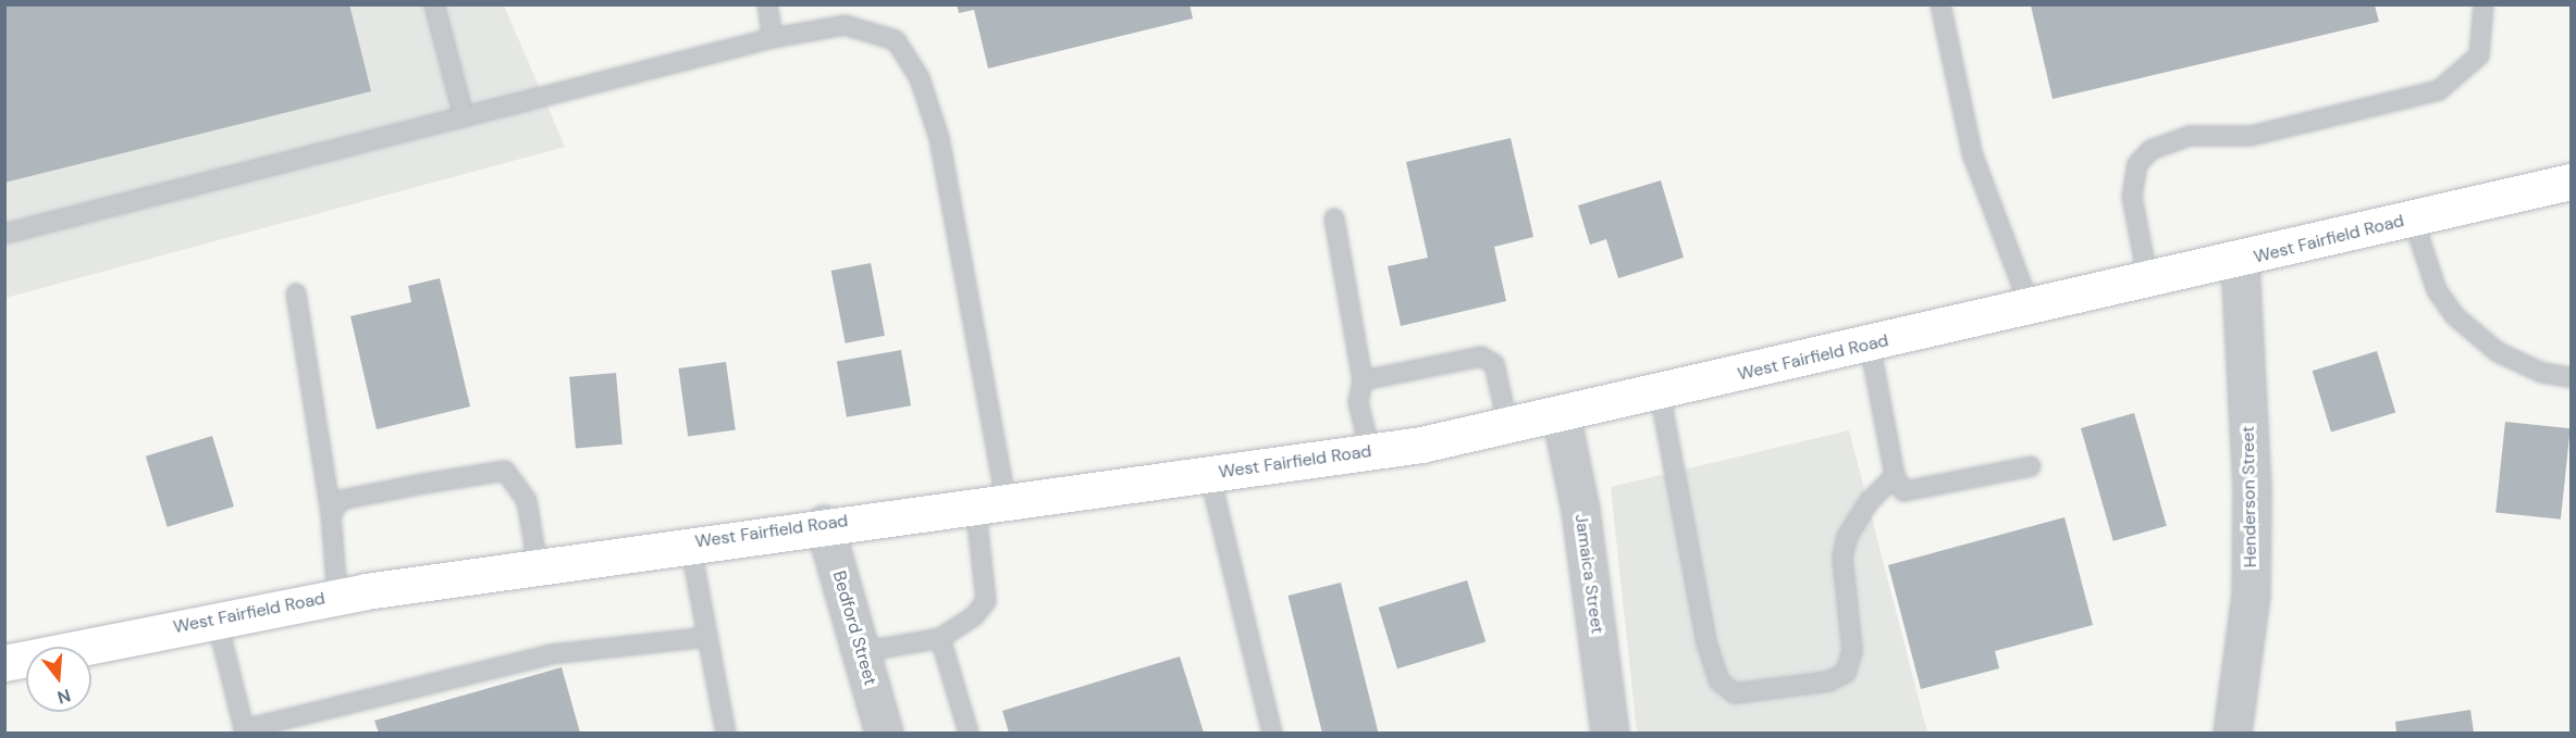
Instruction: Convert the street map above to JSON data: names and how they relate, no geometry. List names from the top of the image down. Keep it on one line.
{"streets":{"main road":["West Fairfield Road"],"street":["Henderson Street","Jamaica Street","Bedford Street"]},"crossings":[["West Fairfield Road","Henderson Street"],["West Fairfield Road","Jamaica Street"],["West Fairfield Road","Bedford Street"]],"north":"bottom"}
